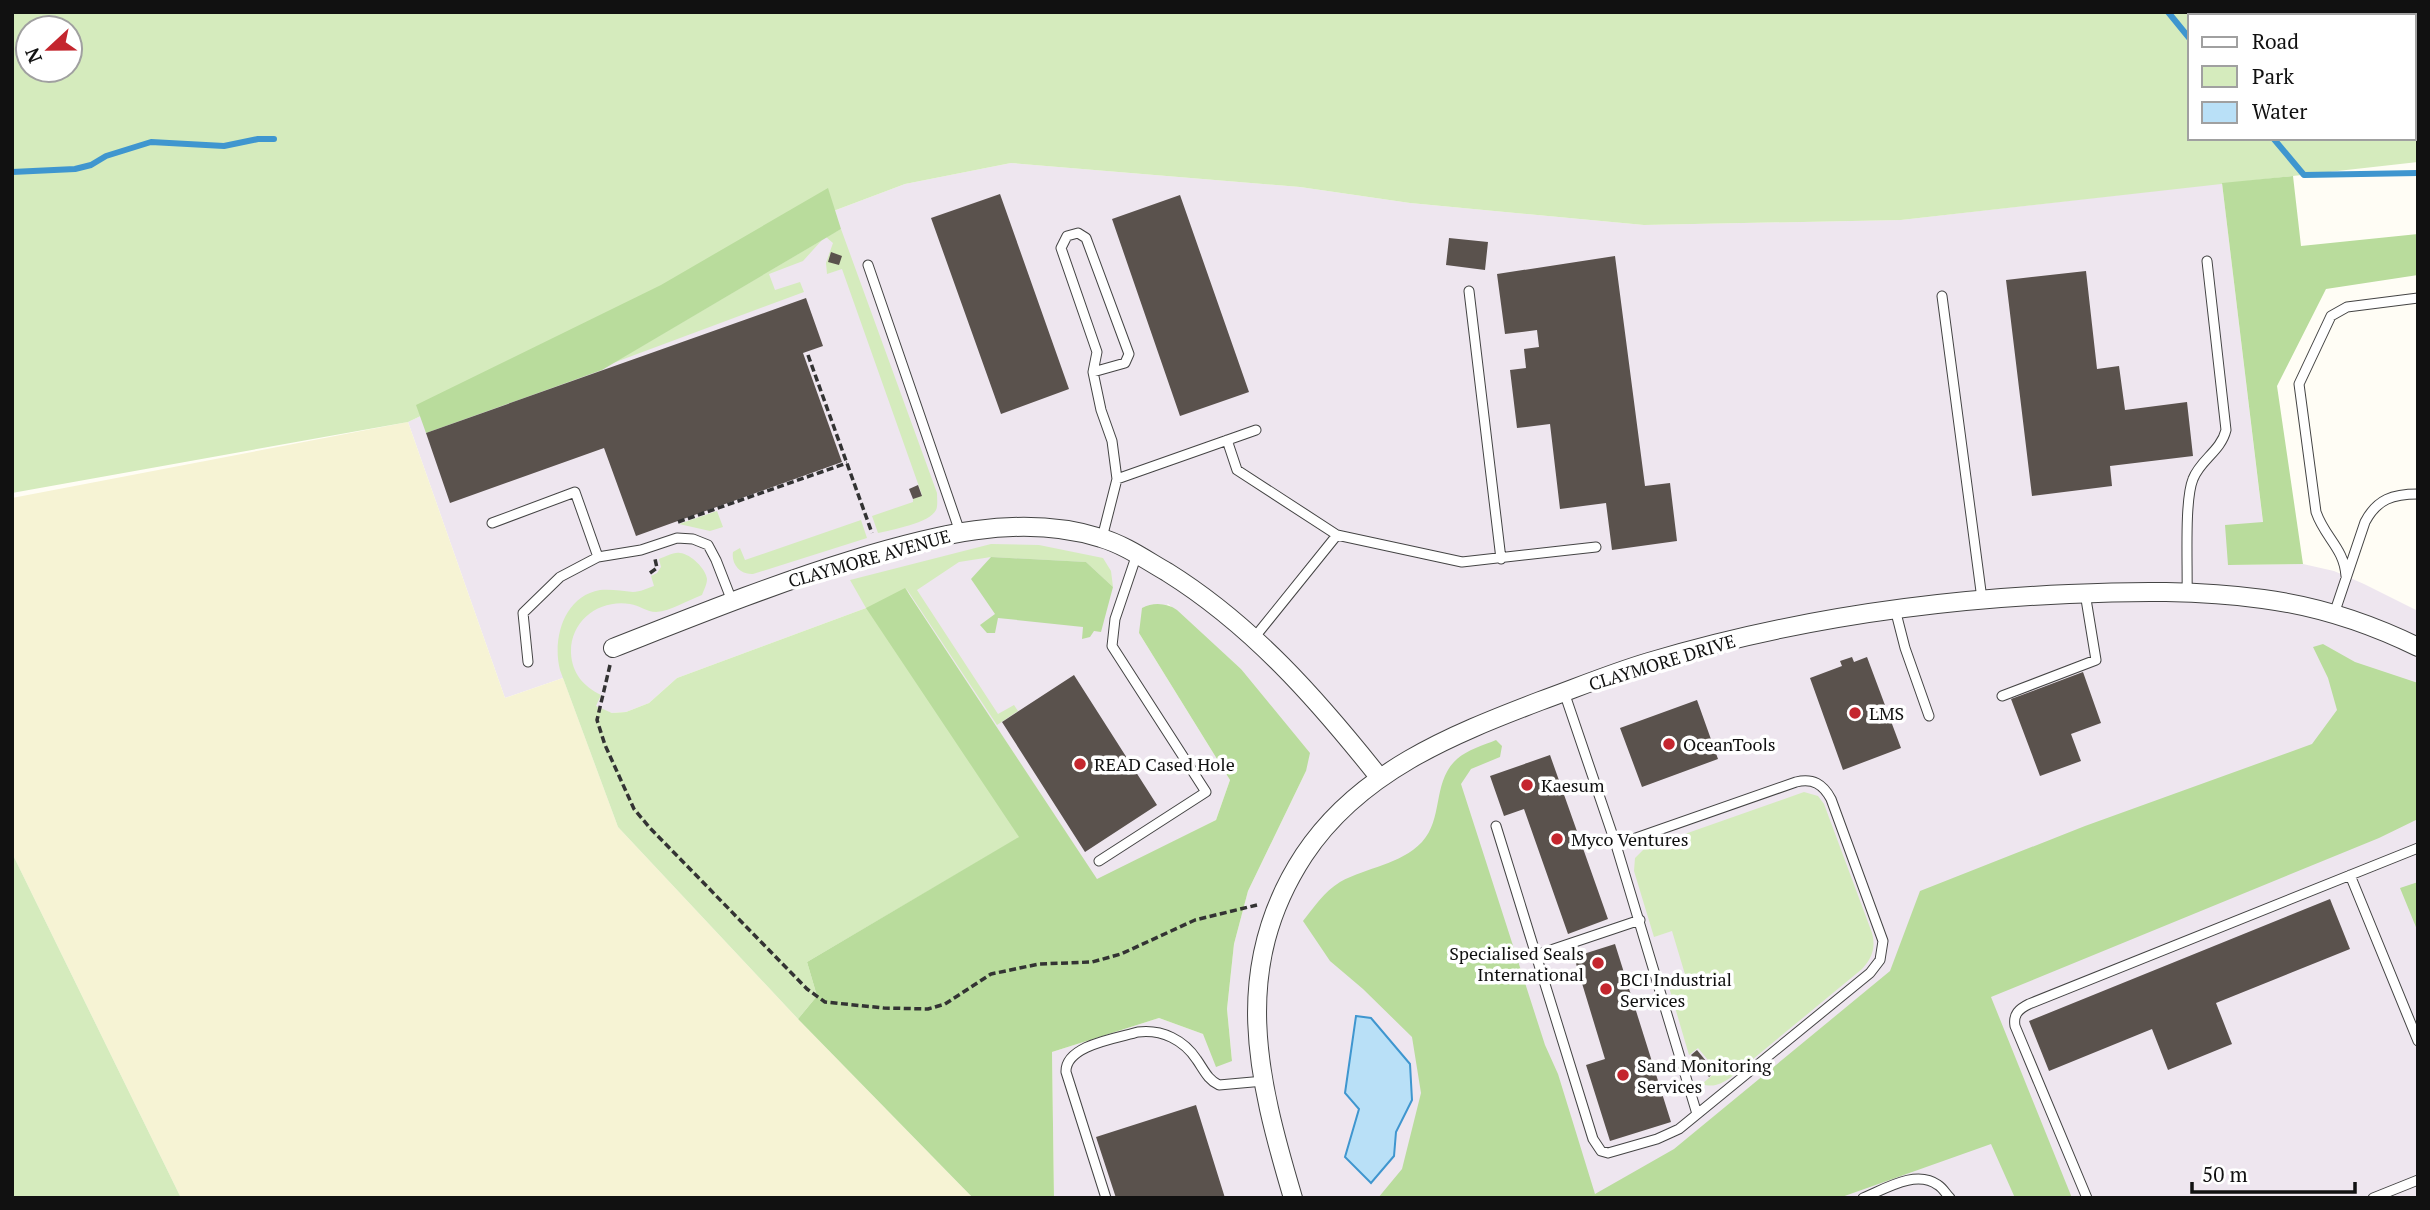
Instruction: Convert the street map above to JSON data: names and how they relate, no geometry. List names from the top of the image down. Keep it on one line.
{"streets":{"street":["CLAYMORE AVENUE","CLAYMORE DRIVE"]},"crossings":[["CLAYMORE AVENUE","CLAYMORE DRIVE"]],"places":["LMS","OceanTools","READ Cased Hole","Kaesum","Myco Ventures","Specialised Seals International","BCI Industrial Services","Sand Monitoring Services"],"legend":["Road","Park","Water"],"scale_bar":"50 m","north":"left"}
